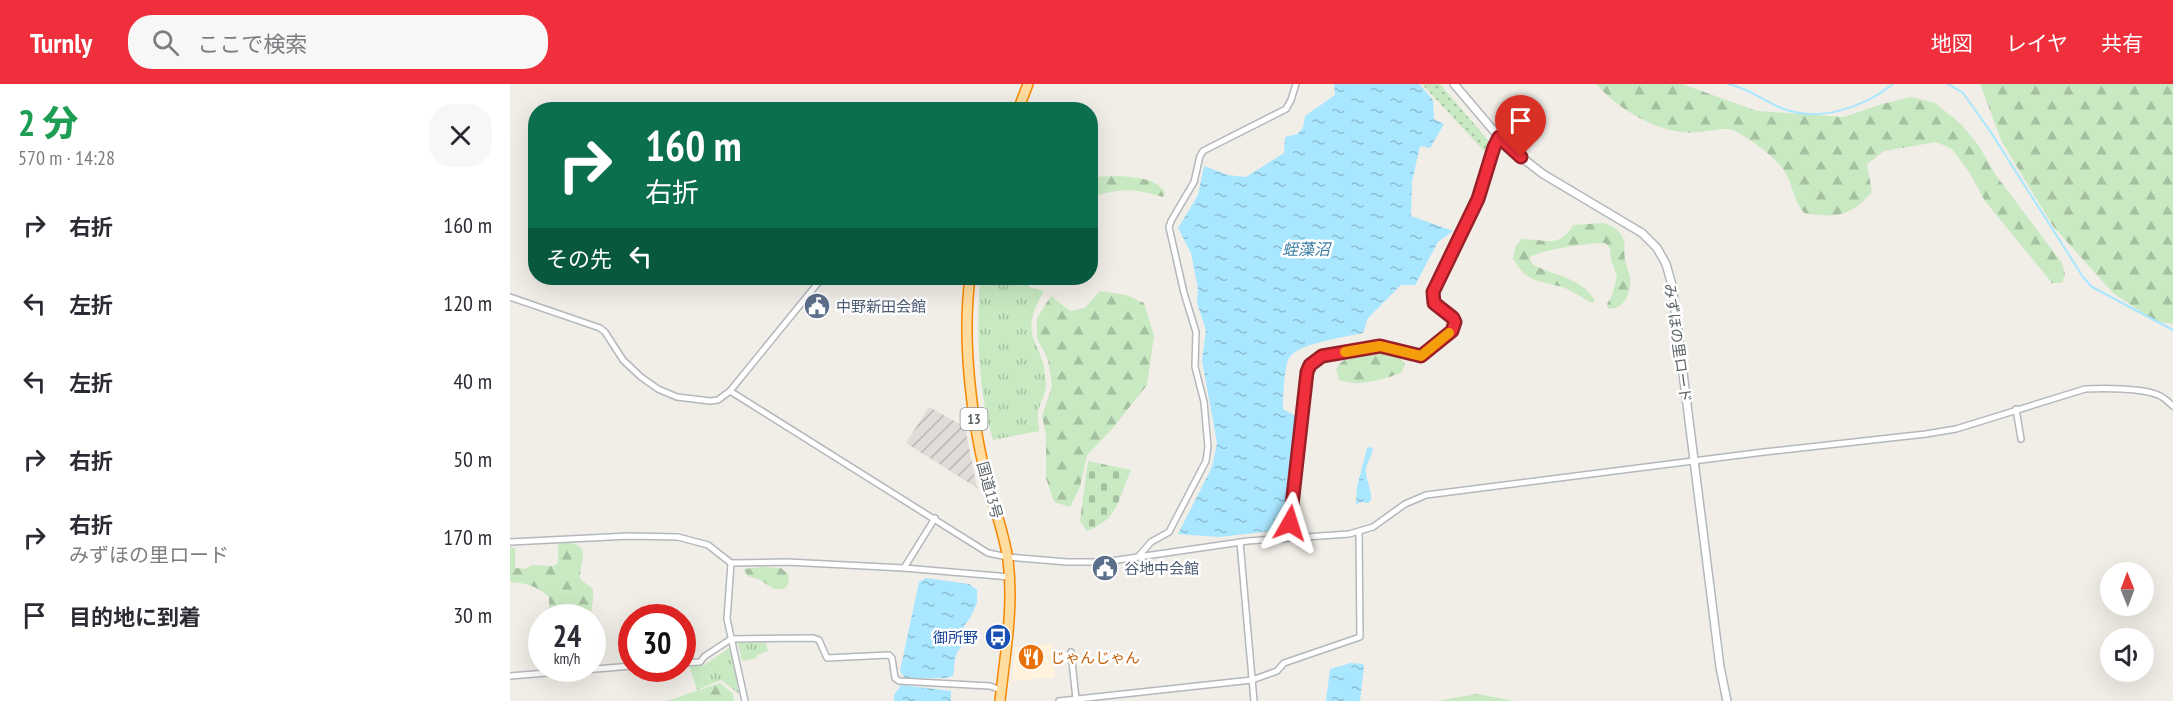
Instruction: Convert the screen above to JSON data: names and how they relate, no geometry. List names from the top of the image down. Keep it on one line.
{"streets":{"highway":["13","国道13号"],"street":["みずほの里ロード"]},"water":["蛭藻沼"],"places":{"public building":["中野新田会館","谷地中会館"],"bus stop":["御所野"],"restaurant":["じゃんじゃん"]},"north":"top","page":{"header":"Turnly","search":"ここで検索","nav":["地図","レイヤ","共有"],"heading":["2 分","570 m · 14:28"],"turn":["160 m","右折"],"list":[{"name":"右折","value":"160 m"},{"name":"左折","value":"120 m"},{"name":"左折","value":"40 m"},{"name":"右折","value":"50 m"},{"name":"右折","note":"みずほの里ロード","value":"170 m"},{"name":"目的地に到着","value":"30 m"}],"then":"その先","speed":"24 km/h","limit":"30"}}
